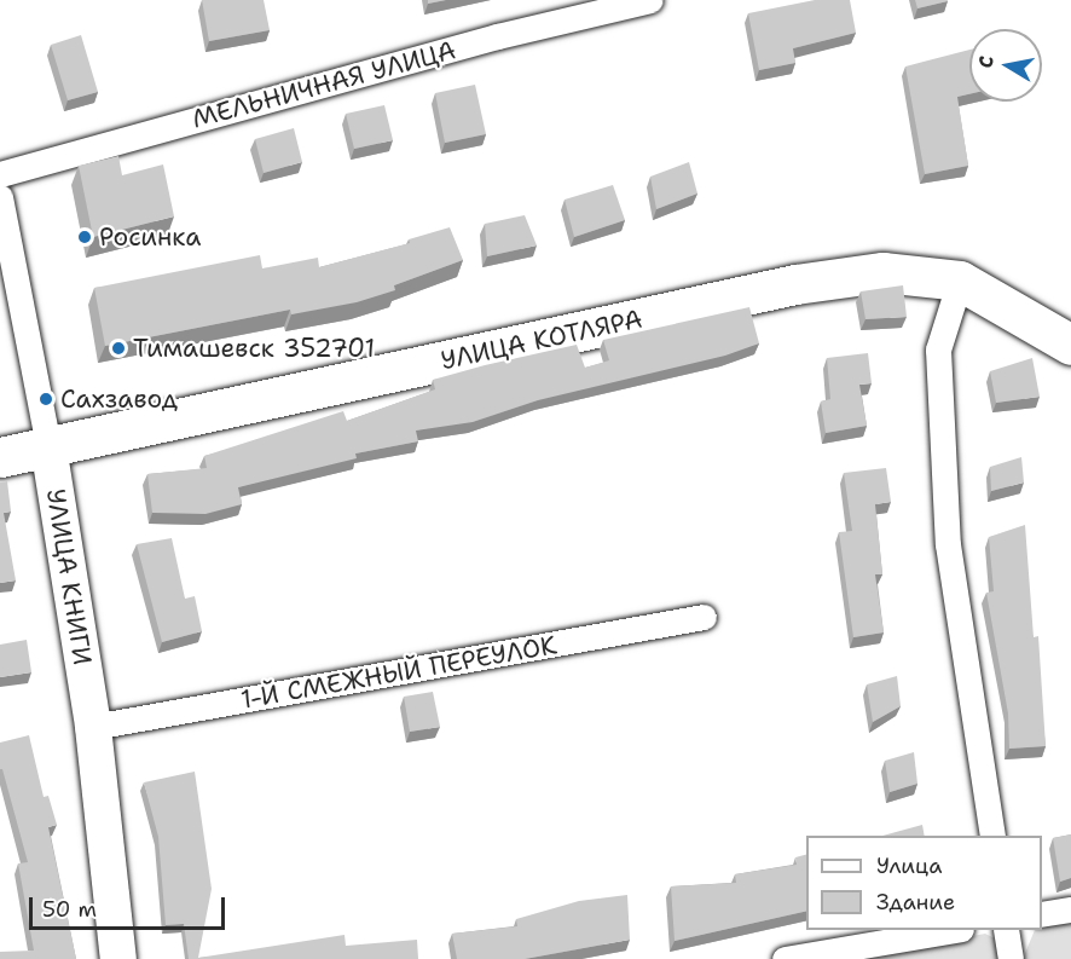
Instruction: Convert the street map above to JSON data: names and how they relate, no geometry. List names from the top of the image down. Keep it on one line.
{"streets":{"main road":["УЛИЦА КОТЛЯРА"],"street":["МЕЛЬНИЧНАЯ УЛИЦА","УЛИЦА КНИГИ","1-Й СМЕЖНЫЙ ПЕРЕУЛОК"]},"crossings":[["УЛИЦА КОТЛЯРА","УЛИЦА КНИГИ"],["УЛИЦА КНИГИ","1-Й СМЕЖНЫЙ ПЕРЕУЛОК"]],"places":["Росинка","Тимашевск 352701","Сахзавод"],"legend":["Улица","Здание"],"scale_bar":"50 m","north":"left"}
